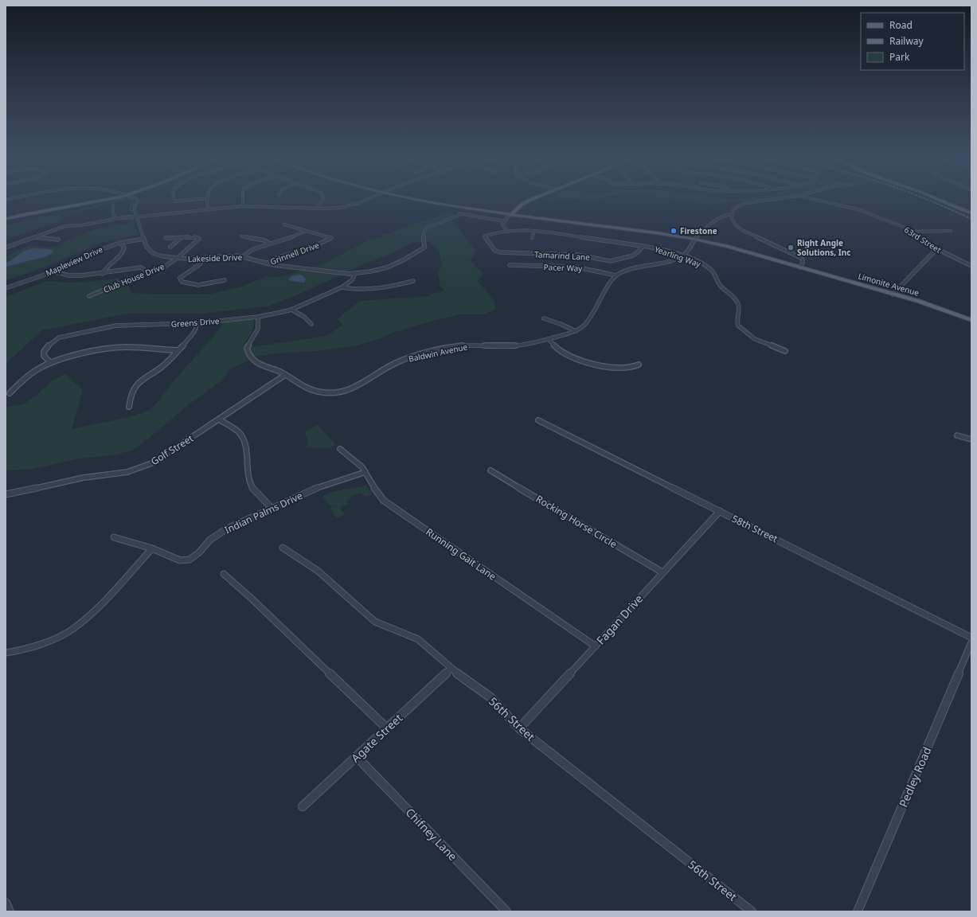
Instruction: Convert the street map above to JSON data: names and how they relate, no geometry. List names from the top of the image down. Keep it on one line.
{"streets":{"main road":["Limonite Avenue"],"street":["63rd Street","Grinnell Drive","Tamarind Lane","Yearling Way","Lakeside Drive","Mapleview Drive","Pacer Way","Club House Drive","Greens Drive","Baldwin Avenue","Golf Street","Indian Palms Drive","Rocking Horse Circle","58th Street","Running Gait Lane","Fagan Drive","56th Street","Agate Street","Pedley Road","Chifney Lane"]},"crossings":[["Grinnell Drive","Lakeside Drive"],["Tamarind Lane","Yearling Way"],["Lakeside Drive","Mapleview Drive"],["Lakeside Drive","Club House Drive"],["Lakeside Drive","Greens Drive"],["Pacer Way","Baldwin Avenue"],["Greens Drive","Baldwin Avenue"],["Baldwin Avenue","Golf Street"],["Indian Palms Drive","Running Gait Lane"],["Rocking Horse Circle","Fagan Drive"],["58th Street","Fagan Drive"],["Running Gait Lane","Fagan Drive"],["Fagan Drive","56th Street"],["56th Street","Agate Street"],["Agate Street","Chifney Lane"]],"places":["Firestone","Right Angle Solutions, Inc"],"legend":["Road","Railway","Park"]}
